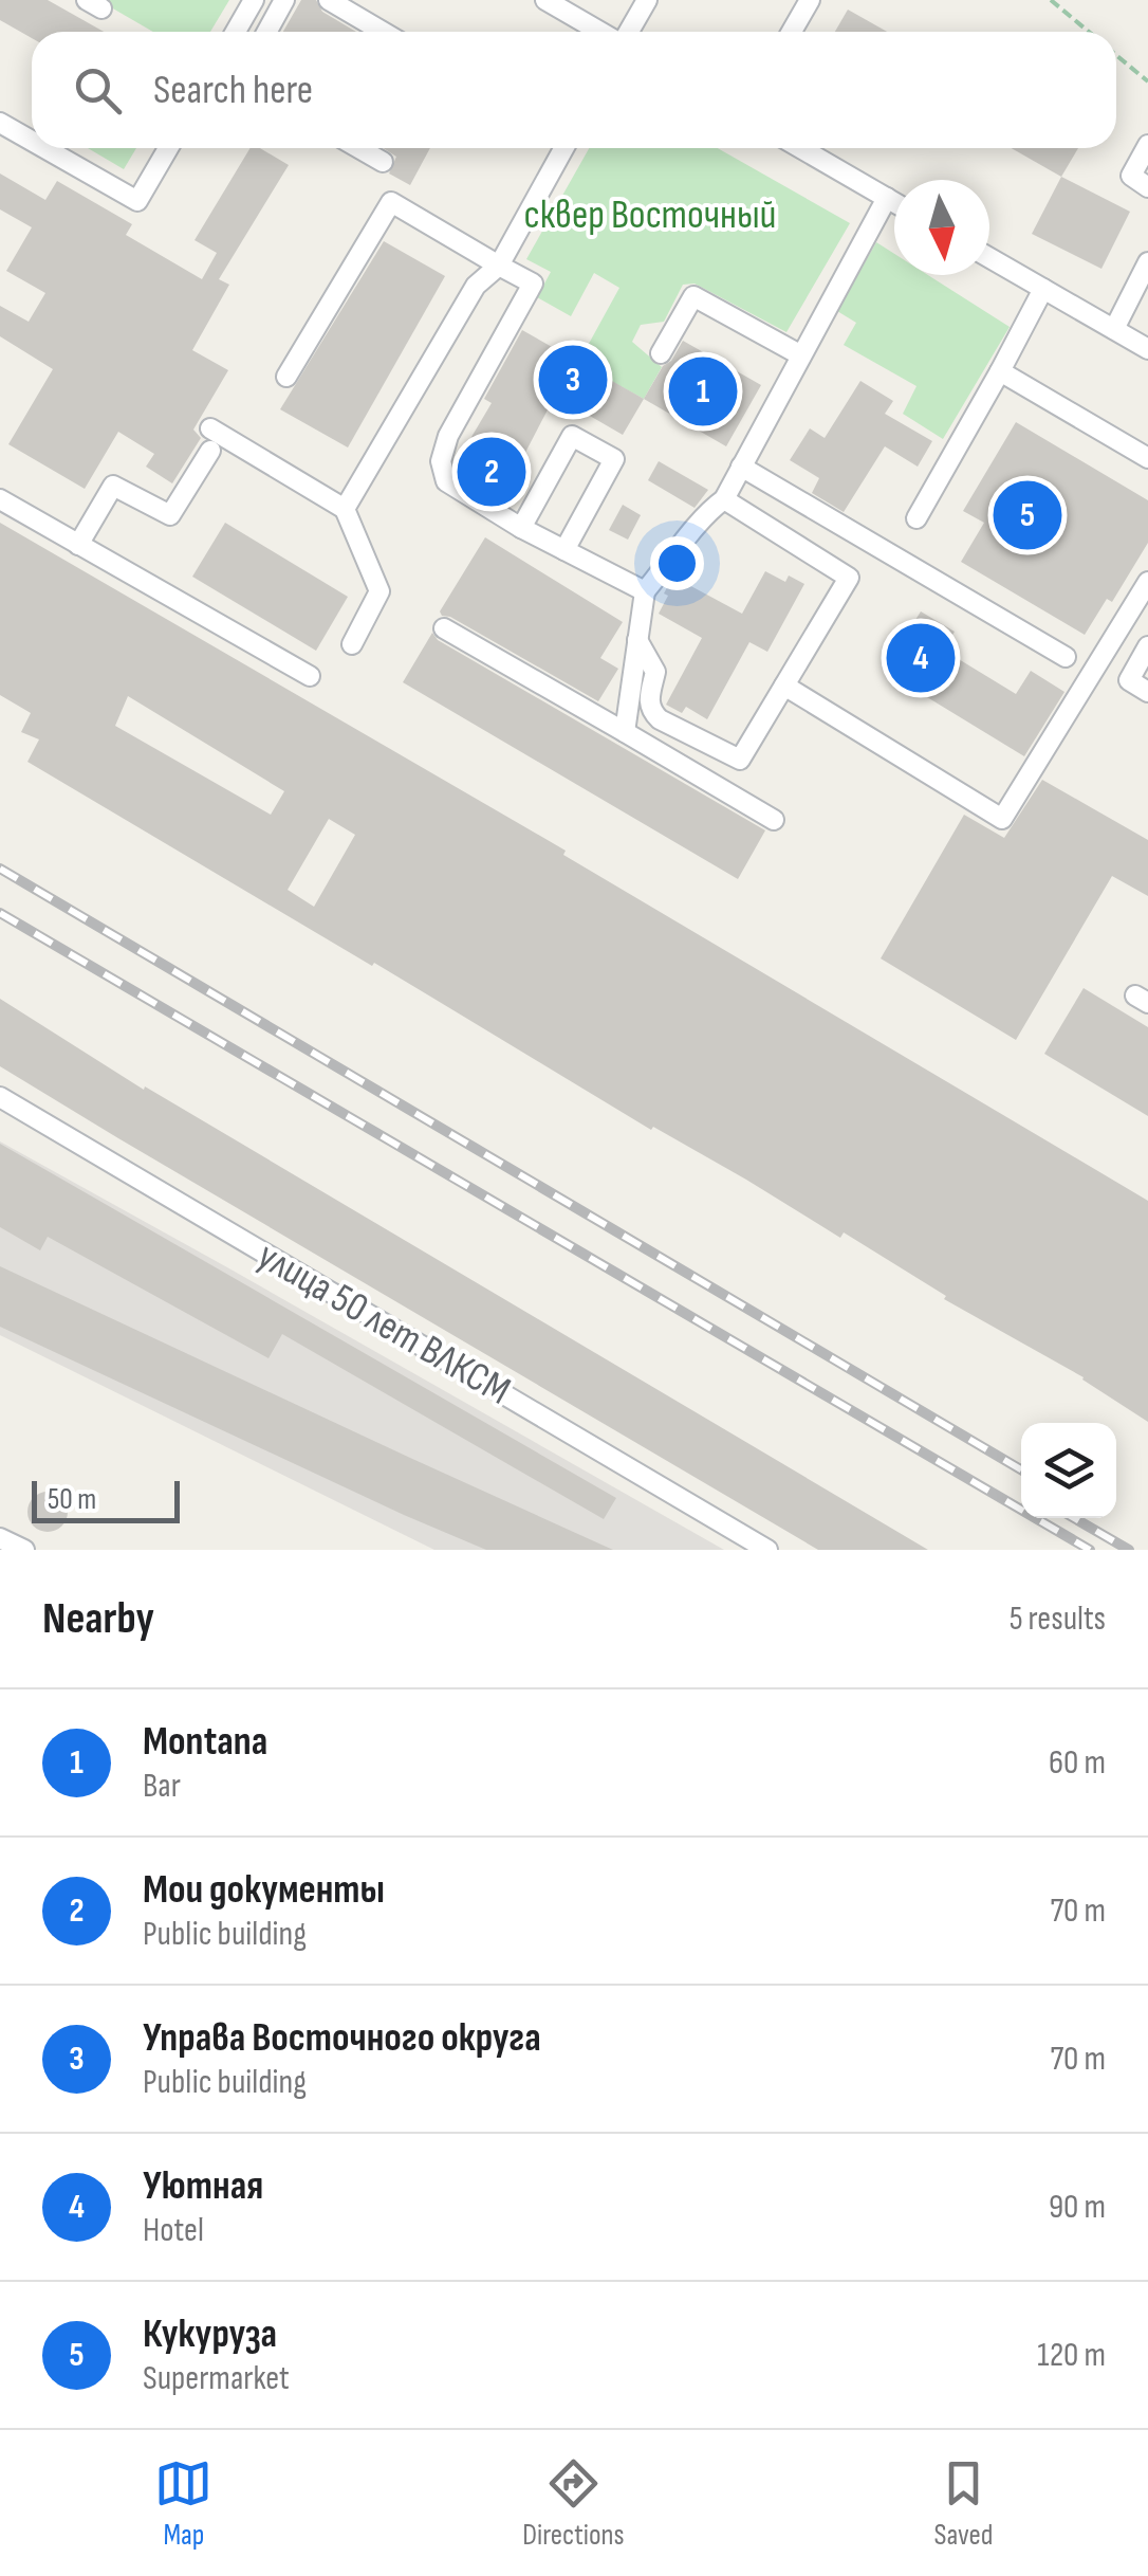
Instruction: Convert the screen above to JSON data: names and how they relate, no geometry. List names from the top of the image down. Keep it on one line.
{"streets":{"street":["улица 50 лет ВЛКСМ"]},"parks":["сквер Восточный"],"scale_bar":"50 m","north":"bottom","page":{"search":"Search here","pins":["3","1","2","5","4"],"scale":"50 m","heading":["Nearby","5 results"],"list":[{"mark":"1","name":"Montana","note":"Bar","value":"60 m"},{"mark":"2","name":"Мои документы","note":"Public building","value":"70 m"},{"mark":"3","name":"Управа Восточного округа","note":"Public building","value":"70 m"},{"mark":"4","name":"Уютная","note":"Hotel","value":"90 m"},{"mark":"5","name":"Кукуруза","note":"Supermarket","value":"120 m"}],"nav":["Map","Directions","Saved"]}}
